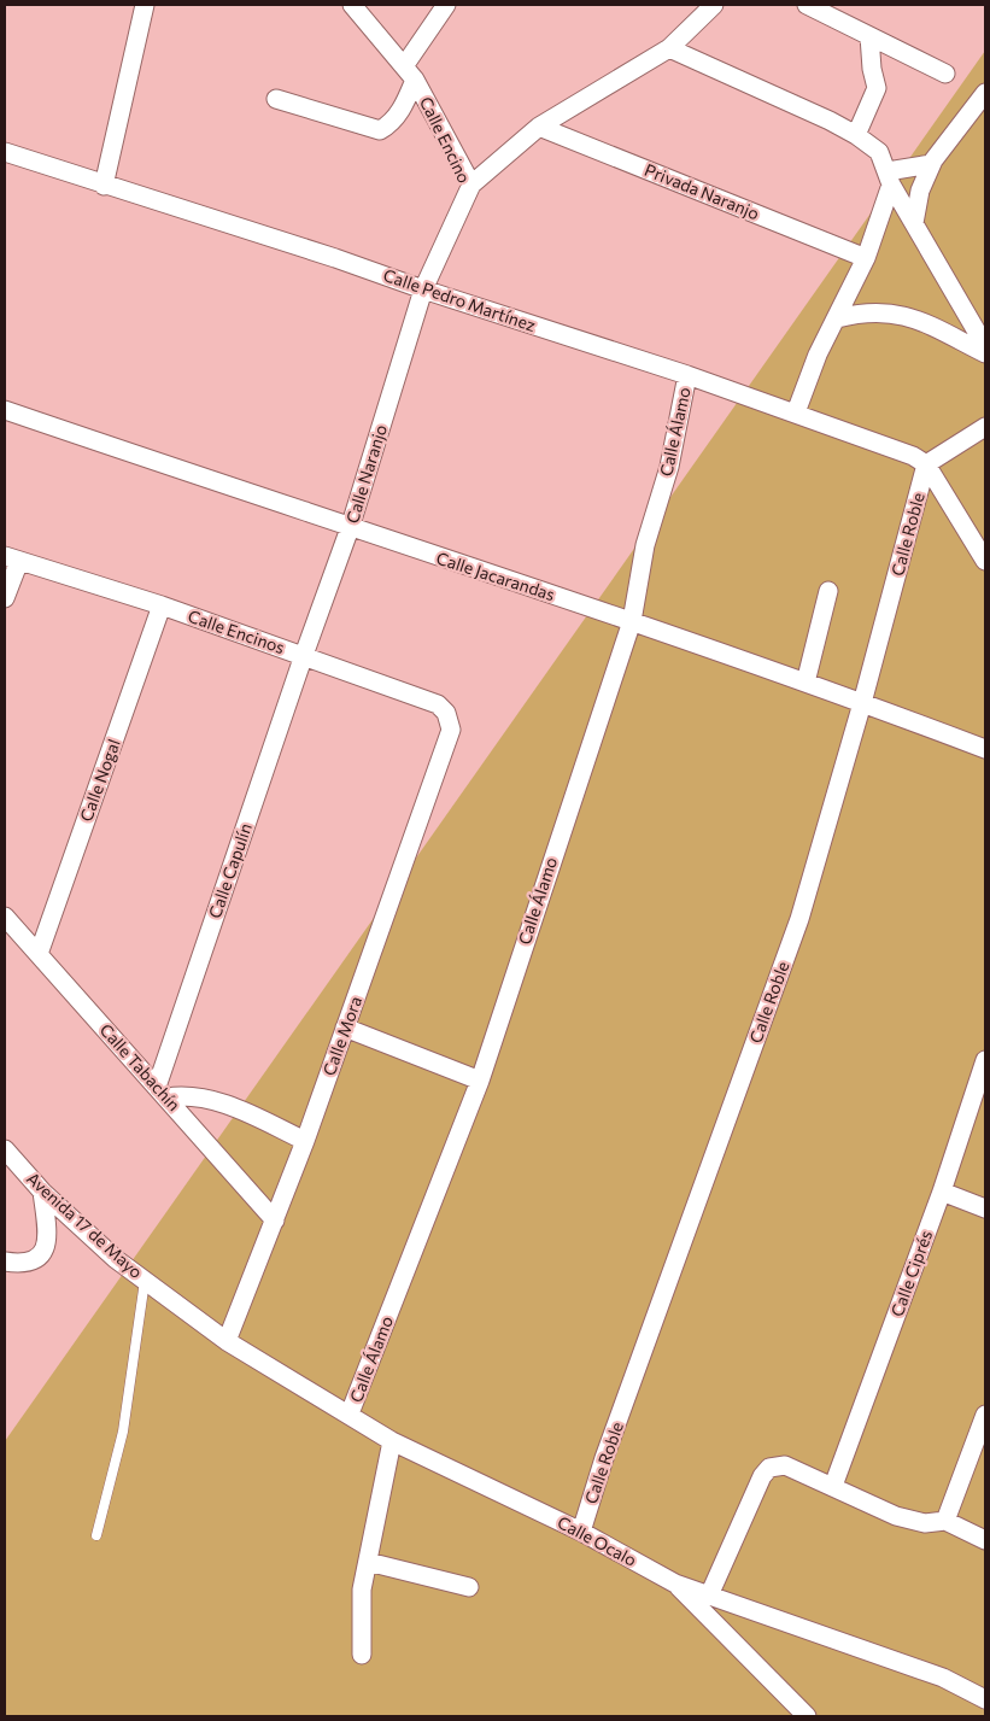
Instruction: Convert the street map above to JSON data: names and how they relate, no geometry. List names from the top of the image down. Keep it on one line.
{"streets":{"street":["Calle Encino","Privada Naranjo","Calle Pedro Martínez","Calle Álamo","Calle Naranjo","Calle Roble","Calle Jacarandas","Calle Encinos","Calle Nogal","Calle Capulín","Calle Mora","Calle Tabachín","Avenida 17 de Mayo","Calle Ciprés","Calle Ocalo"]},"crossings":[["Calle Encino","Calle Pedro Martínez"],["Calle Encino","Calle Naranjo"],["Calle Pedro Martínez","Calle Álamo"],["Calle Pedro Martínez","Calle Naranjo"],["Calle Pedro Martínez","Calle Roble"],["Calle Álamo","Calle Jacarandas"],["Calle Álamo","Calle Ocalo"],["Calle Naranjo","Calle Jacarandas"],["Calle Naranjo","Calle Encinos"],["Calle Naranjo","Calle Capulín"],["Calle Roble","Calle Jacarandas"],["Calle Roble","Calle Ocalo"],["Calle Encinos","Calle Nogal"],["Calle Encinos","Calle Capulín"],["Calle Encinos","Calle Mora"],["Calle Nogal","Calle Tabachín"],["Calle Capulín","Calle Tabachín"],["Calle Mora","Calle Tabachín"],["Calle Mora","Avenida 17 de Mayo"],["Calle Mora","Calle Ocalo"],["Avenida 17 de Mayo","Calle Ocalo"]]}
